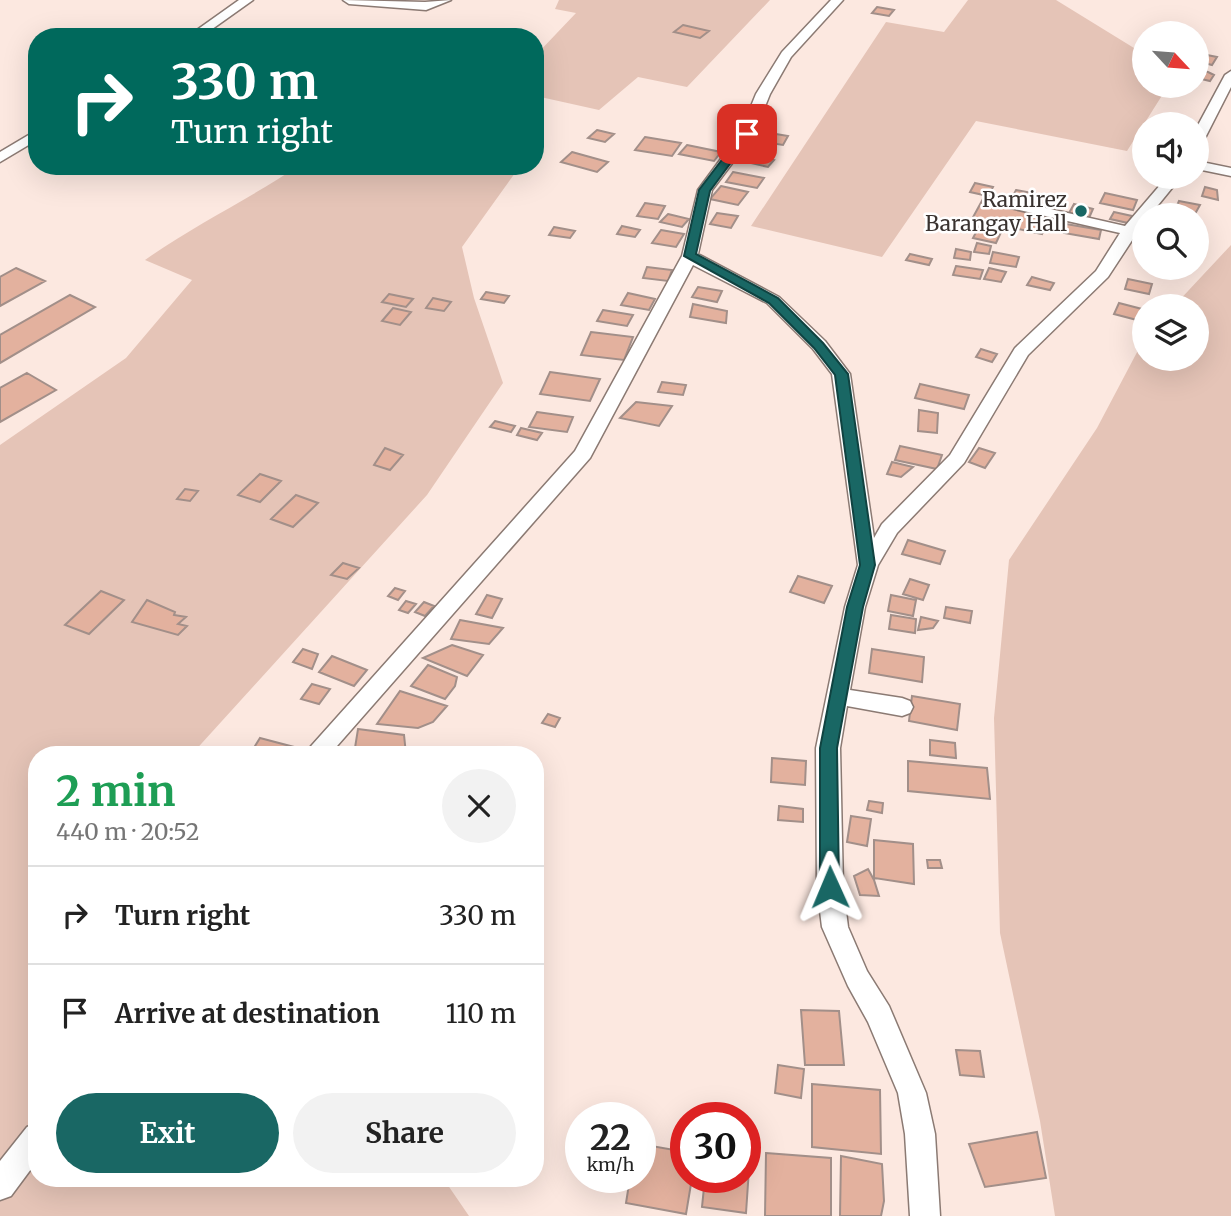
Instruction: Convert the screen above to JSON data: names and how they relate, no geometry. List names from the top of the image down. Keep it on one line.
{"places":["Ramirez Barangay Hall"],"north":"bottom right","page":{"turn":["330 m","Turn right"],"heading":["2 min","440 m · 20:52"],"list":[{"name":"Turn right","value":"330 m"},{"name":"Arrive at destination","value":"110 m"}],"buttons":["Exit","Share"],"speed":"22 km/h","limit":"30"}}
